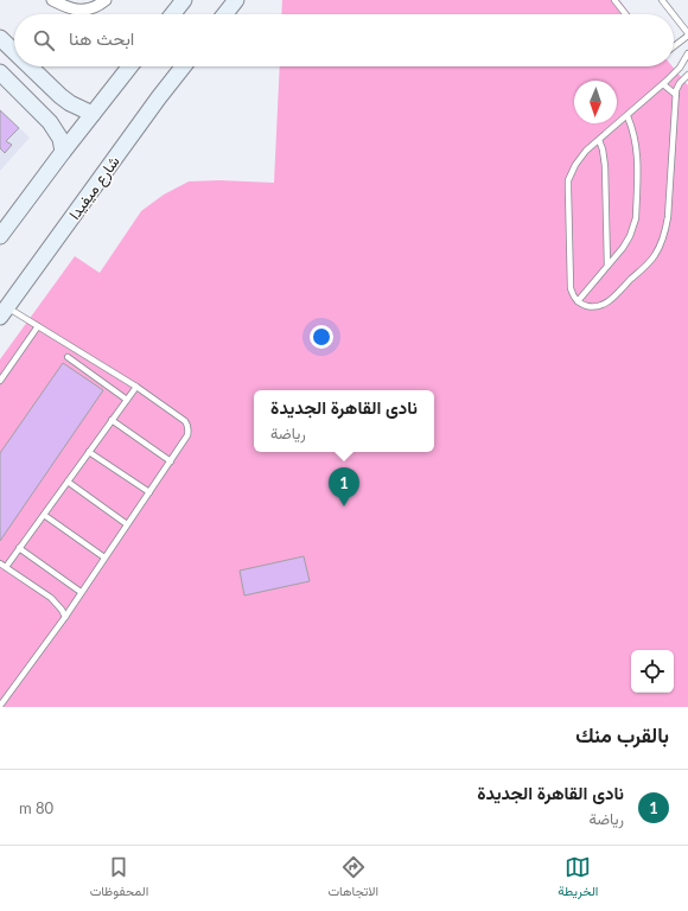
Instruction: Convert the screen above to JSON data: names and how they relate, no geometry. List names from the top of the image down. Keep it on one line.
{"streets":{"street":["شارع ميفيدا"]},"north":"bottom","page":{"search":"ابحث هنا","popup":["نادى القاهرة الجديدة","رياضة"],"pins":"1","heading":"بالقرب منك","list":[{"mark":"1","name":"نادى القاهرة الجديدة","note":"رياضة","value":"80 m"}],"nav":["الخريطة","الاتجاهات","المحفوظات"]}}
